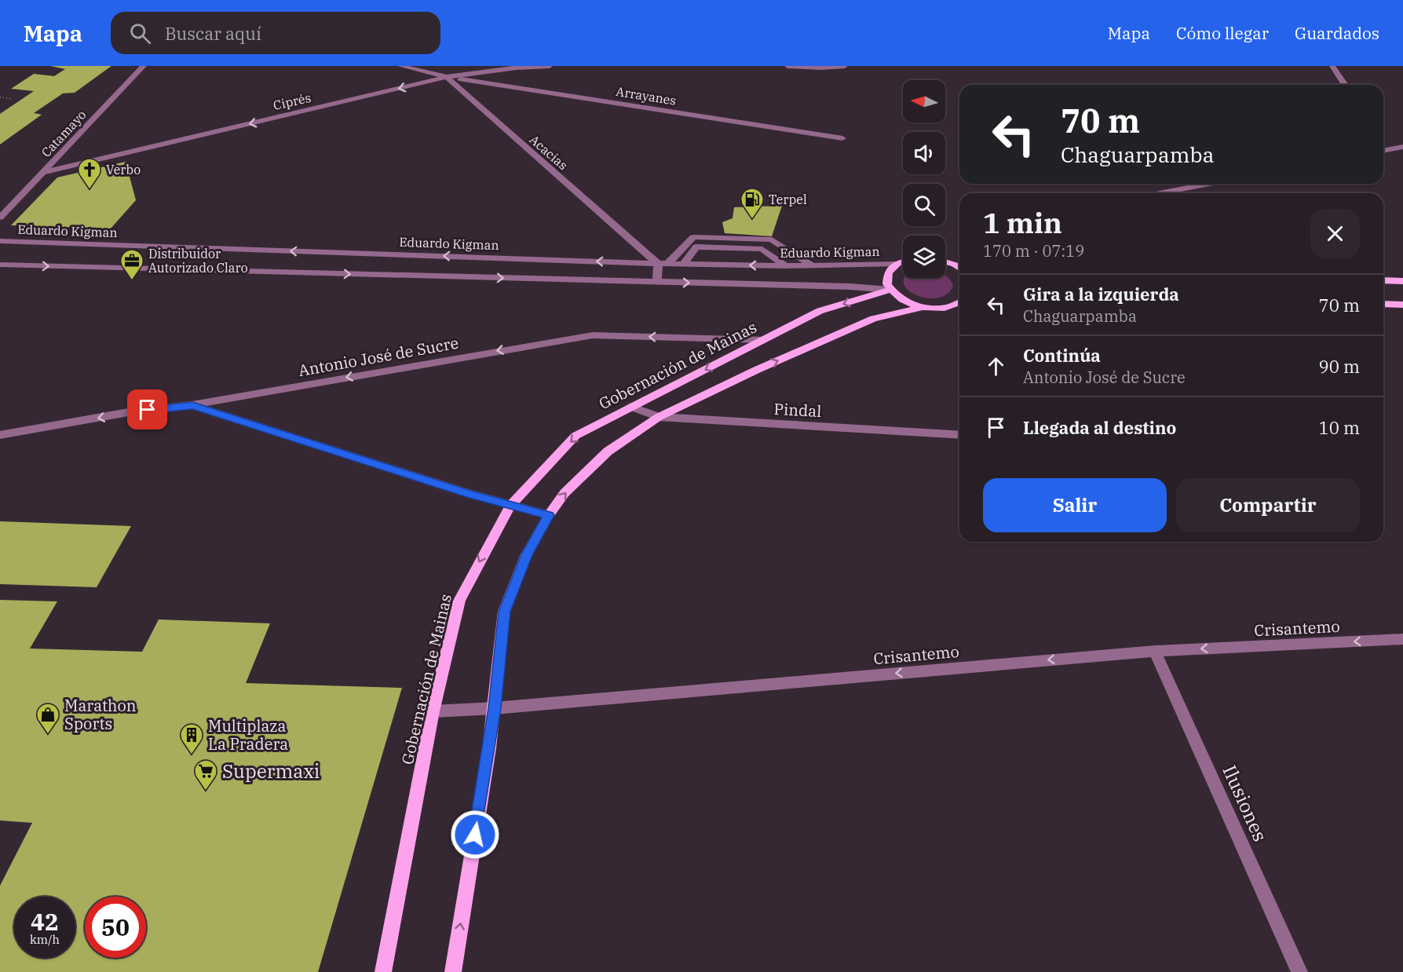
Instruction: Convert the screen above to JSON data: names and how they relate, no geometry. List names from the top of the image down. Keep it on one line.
{"streets":{"main road":["Gobernación de Mainas"],"street":["Arrayanes","Ciprés","Catamayo","Acacias","Eduardo Kigman","Antonio José de Sucre","Pindal","Crisantemo","Ilusiones"]},"crossings":[["Arrayanes","Ciprés"],["Arrayanes","Acacias"],["Ciprés","Catamayo"],["Ciprés","Acacias"],["Acacias","Eduardo Kigman"],["Antonio José de Sucre","Gobernación de Mainas"],["Gobernación de Mainas","Pindal"],["Gobernación de Mainas","Crisantemo"],["Crisantemo","Ilusiones"]],"one_way":["Ciprés","Crisantemo"],"places":{"church":["Verbo"],"fuel station":["Terpel"],"office":["Distribuidor Autorizado Claro"],"shop":["Marathon Sports"],"building":["Multiplaza La Pradera"],"supermarket":["Supermaxi"]},"north":"left","page":{"header":"Mapa","search":"Buscar aquí","nav":["Mapa","Cómo llegar","Guardados"],"turn":["70 m","Chaguarpamba"],"heading":["1 min","170 m · 07:19"],"list":[{"name":"Gira a la izquierda","note":"Chaguarpamba","value":"70 m"},{"name":"Continúa","note":"Antonio José de Sucre","value":"90 m"},{"name":"Llegada al destino","value":"10 m"}],"buttons":["Salir","Compartir"],"speed":"42 km/h","limit":"50"}}
